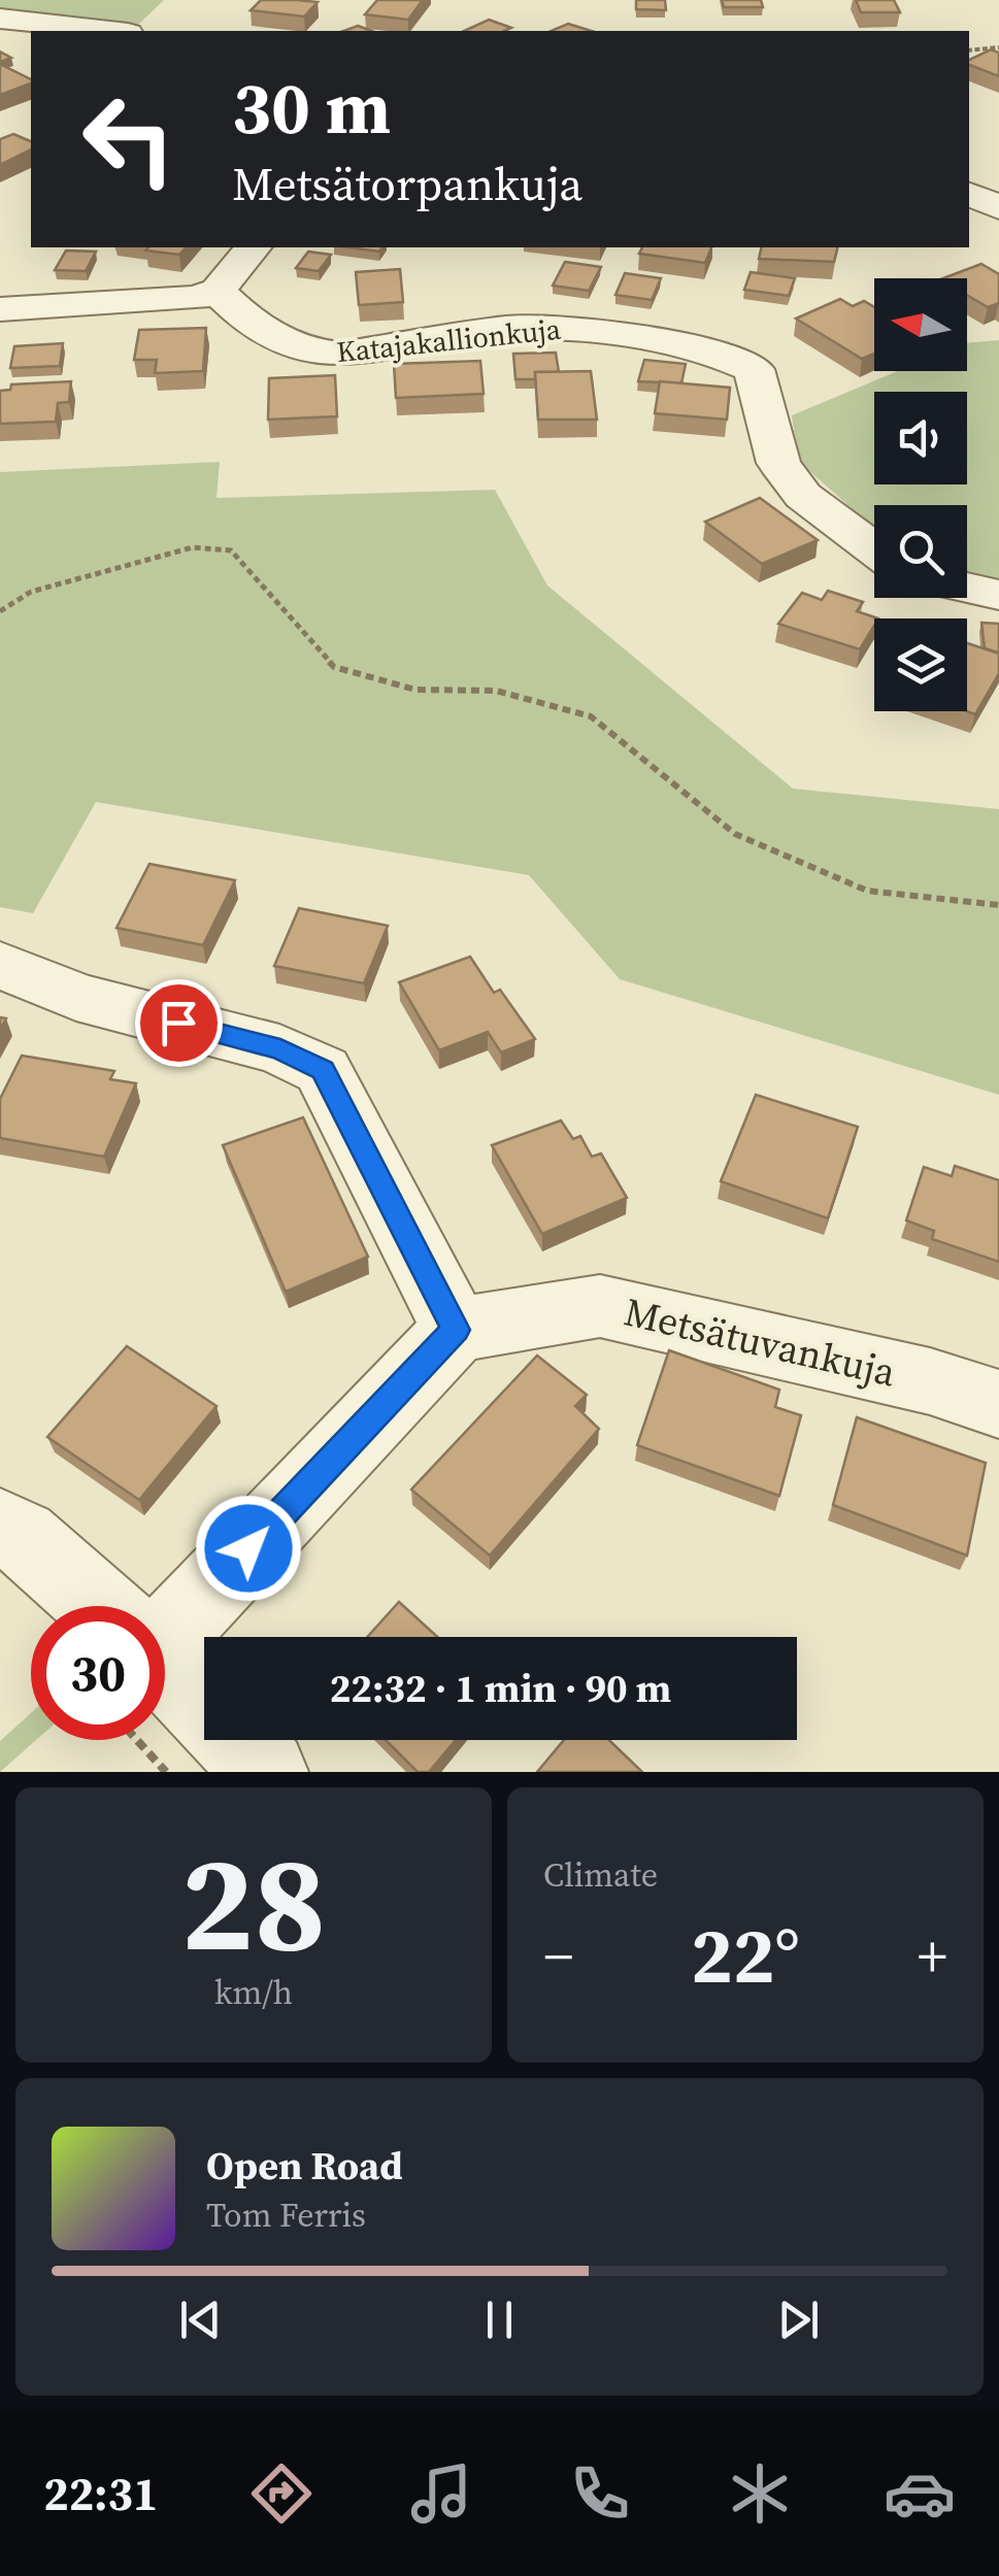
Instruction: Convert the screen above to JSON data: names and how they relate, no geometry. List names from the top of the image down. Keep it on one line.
{"streets":{"street":["Katajakallionkuja","Metsätuvankuja"]},"north":"left","page":{"turn":["30 m","Metsätorpankuja"],"limit":"30","trip":"22:32 · 1 min · 90 m","tile":[["28","km/h"],"Climate"],"heat":["−","22°","+"],"song":["Open Road","Tom Ferris"],"tabs":"22:31"}}
